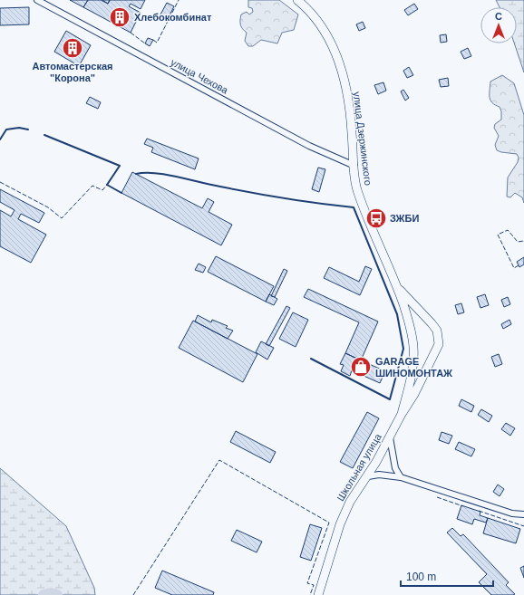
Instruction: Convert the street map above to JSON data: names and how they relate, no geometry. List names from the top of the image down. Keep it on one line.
{"streets":{"street":["улица Чехова","улица Дзержинского","Школьная улица"]},"crossings":[["улица Чехова","улица Дзержинского"],["улица Дзержинского","Школьная улица"]],"places":{"building":["Хлебокомбинат","Автомастерская \"Корона\""],"bus stop":["ЗЖБИ"],"shop":["GARAGE ШИНОМОНТАЖ"]},"scale_bar":"100 m","north":"top"}
